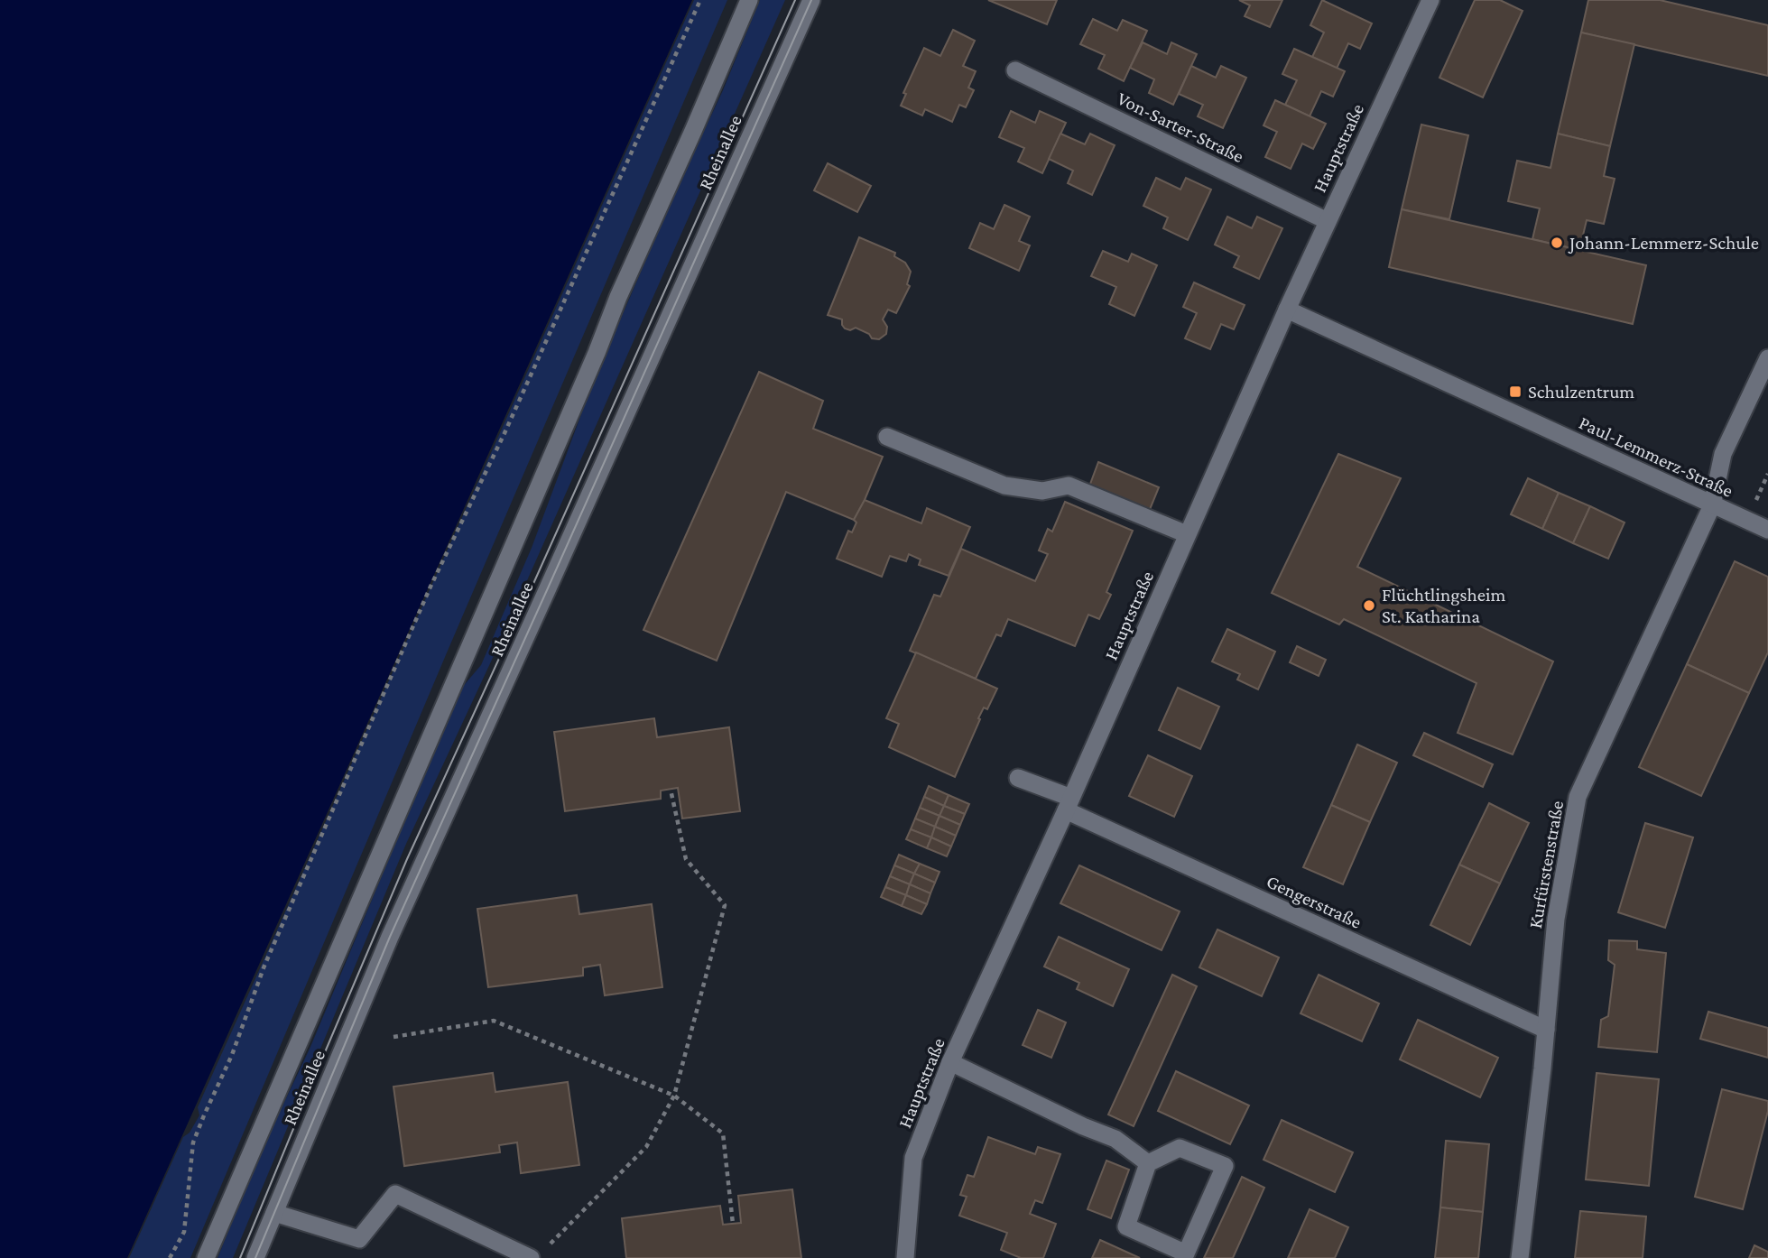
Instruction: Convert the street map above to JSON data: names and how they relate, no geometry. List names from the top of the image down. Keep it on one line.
{"streets":{"street":["Von-Sarter-Straße","Hauptstraße","Rheinallee","Paul-Lemmerz-Straße","Kurfürstenstraße","Gengerstraße"]},"crossings":[["Von-Sarter-Straße","Hauptstraße"],["Hauptstraße","Paul-Lemmerz-Straße"],["Hauptstraße","Gengerstraße"],["Paul-Lemmerz-Straße","Kurfürstenstraße"],["Kurfürstenstraße","Gengerstraße"]],"places":{"other":["Johann-Lemmerz-Schule","Flüchtlingsheim St. Katharina"],"transit":["Schulzentrum"]}}
